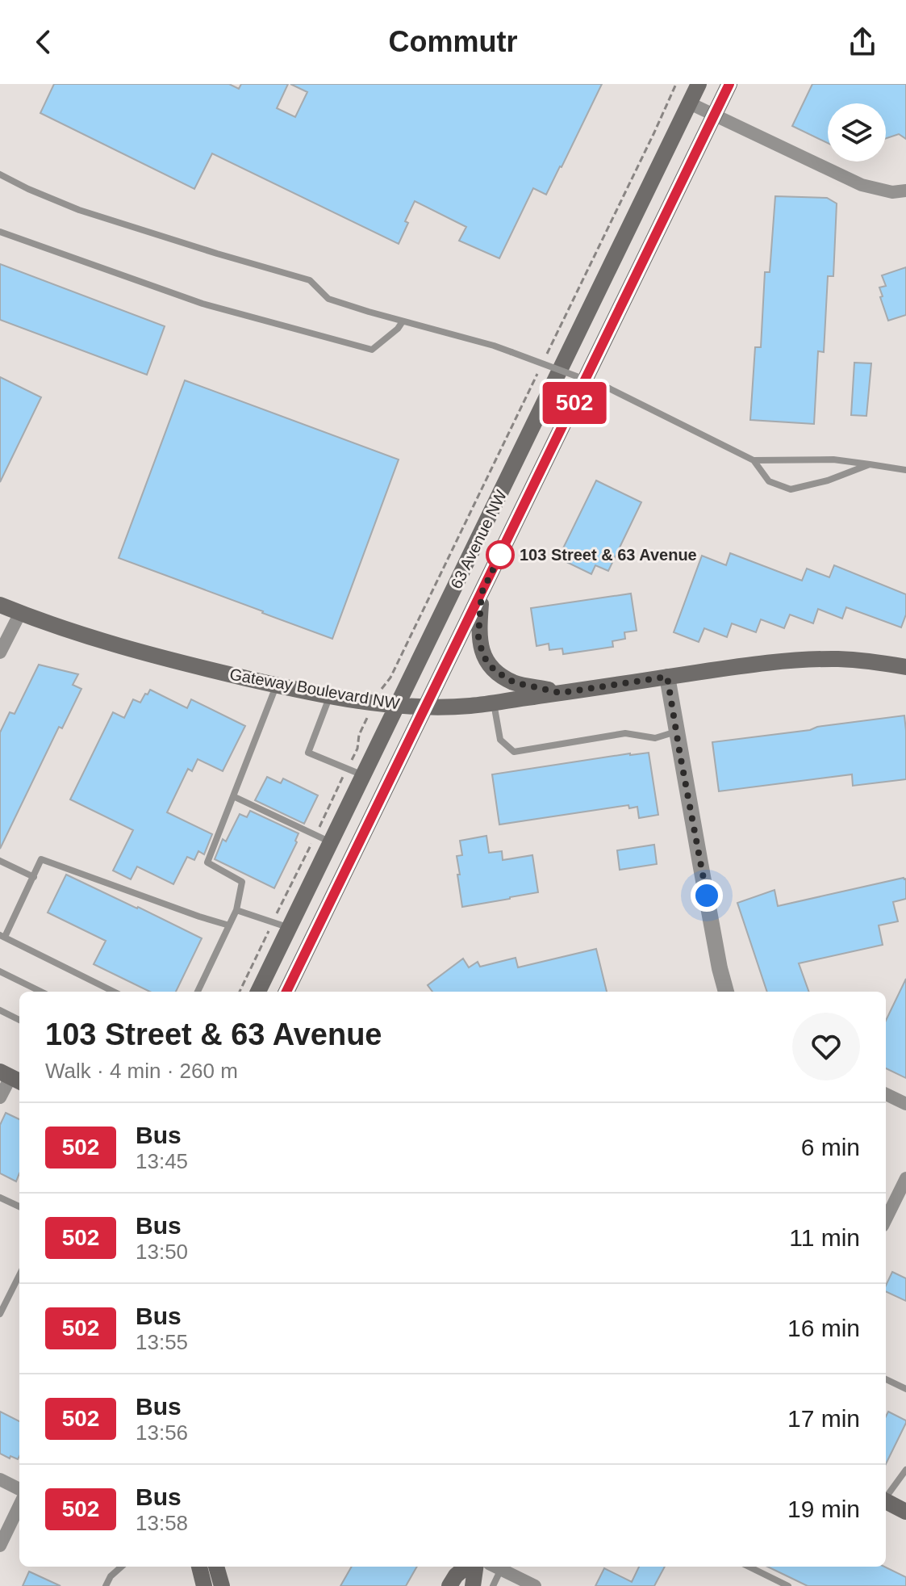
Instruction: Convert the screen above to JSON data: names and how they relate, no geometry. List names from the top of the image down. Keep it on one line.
{"streets":{"main road":["63 Avenue NW","Gateway Boulevard NW"]},"crossings":[["63 Avenue NW","Gateway Boulevard NW"]],"places":["103 Street & 63 Avenue"],"lines":["bus line 502"],"page":{"header":"Commutr","on_map":"502","heading":["103 Street & 63 Avenue","Walk · 4 min · 260 m"],"list":[{"mark":"502","name":"Bus","note":"13:45","value":"6 min"},{"mark":"502","name":"Bus","note":"13:50","value":"11 min"},{"mark":"502","name":"Bus","note":"13:55","value":"16 min"},{"mark":"502","name":"Bus","note":"13:56","value":"17 min"},{"mark":"502","name":"Bus","note":"13:58","value":"19 min"}]}}
